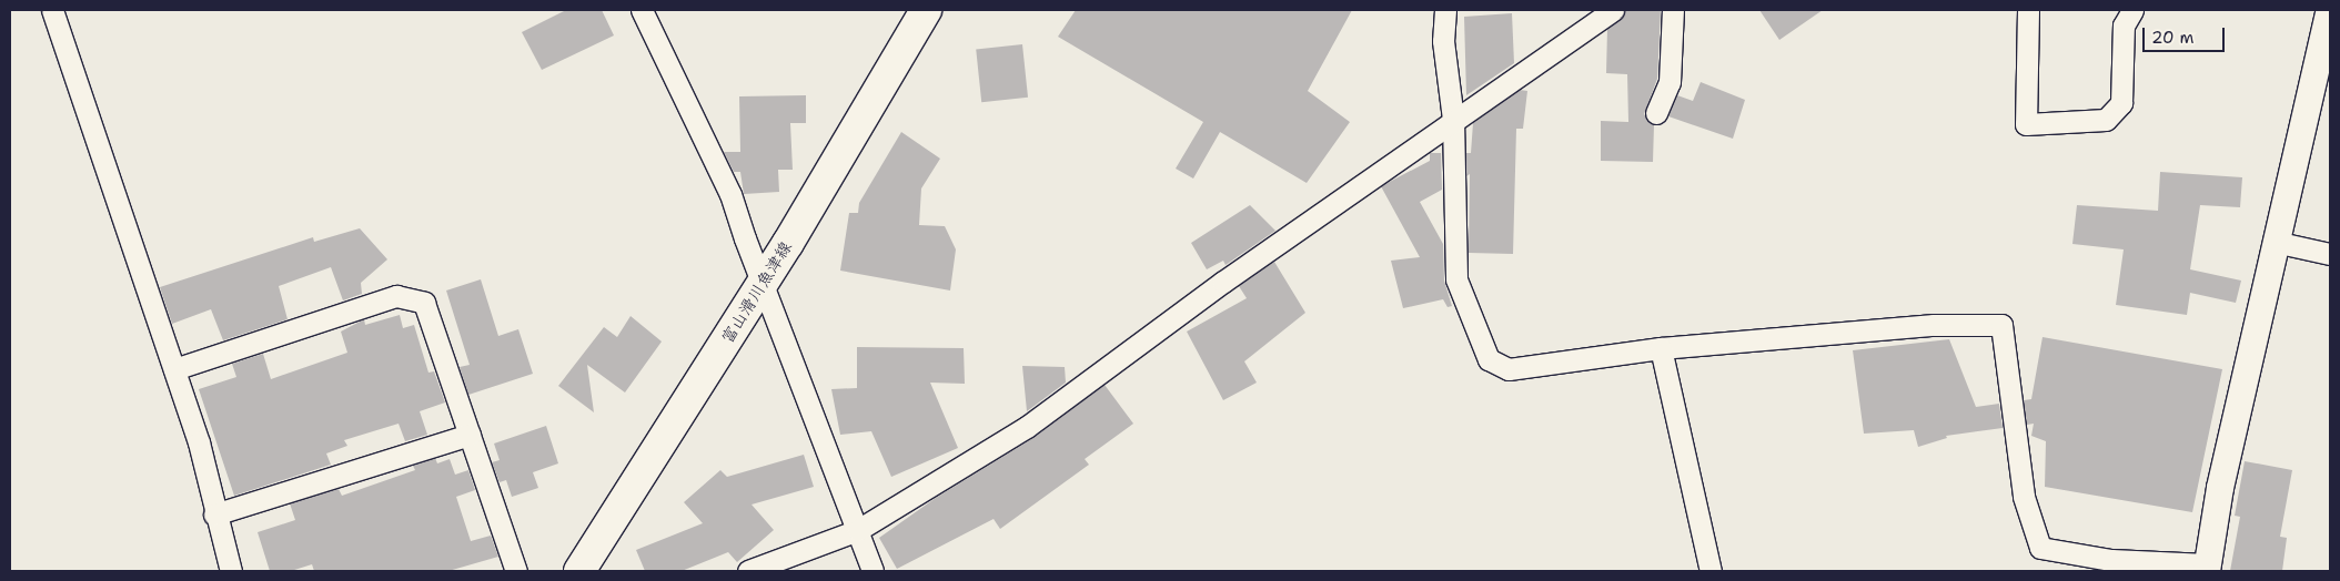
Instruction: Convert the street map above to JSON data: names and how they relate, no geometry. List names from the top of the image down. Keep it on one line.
{"streets":{"main road":["富山滑川魚津線"]},"scale_bar":"20 m"}
